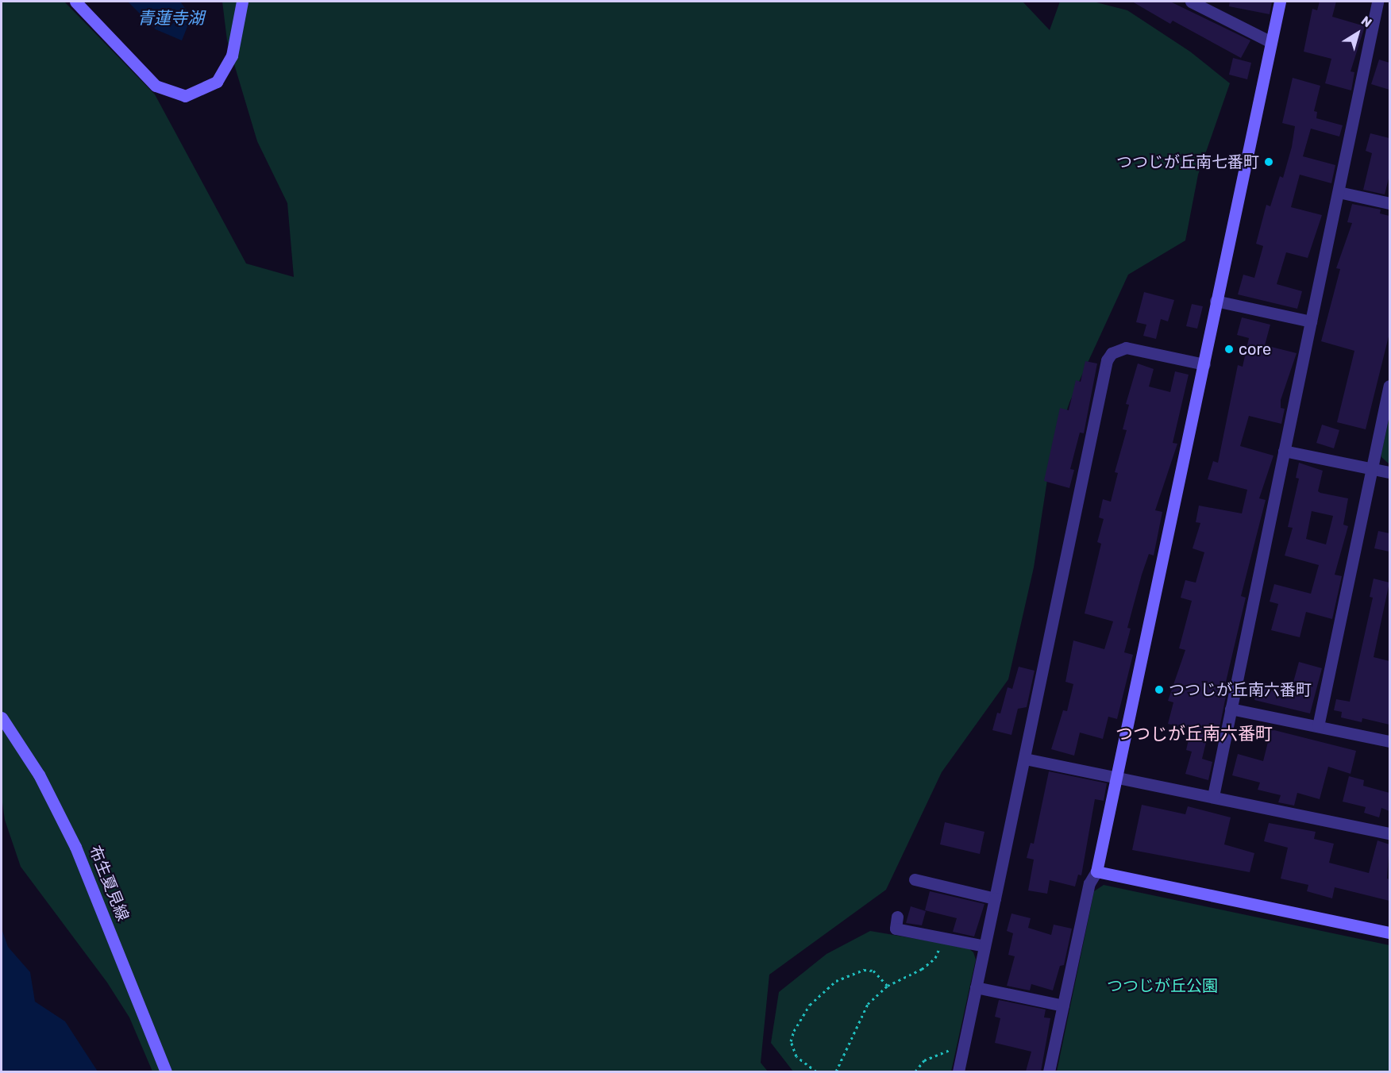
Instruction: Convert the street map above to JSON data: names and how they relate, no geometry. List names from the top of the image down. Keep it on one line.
{"streets":{"street":["布生夏見線"]},"districts":["つつじが丘南六番町"],"water":["青蓮寺湖"],"parks":["つつじが丘公園"],"places":["つつじが丘南七番町","core","つつじが丘南六番町"],"north":"top right"}
